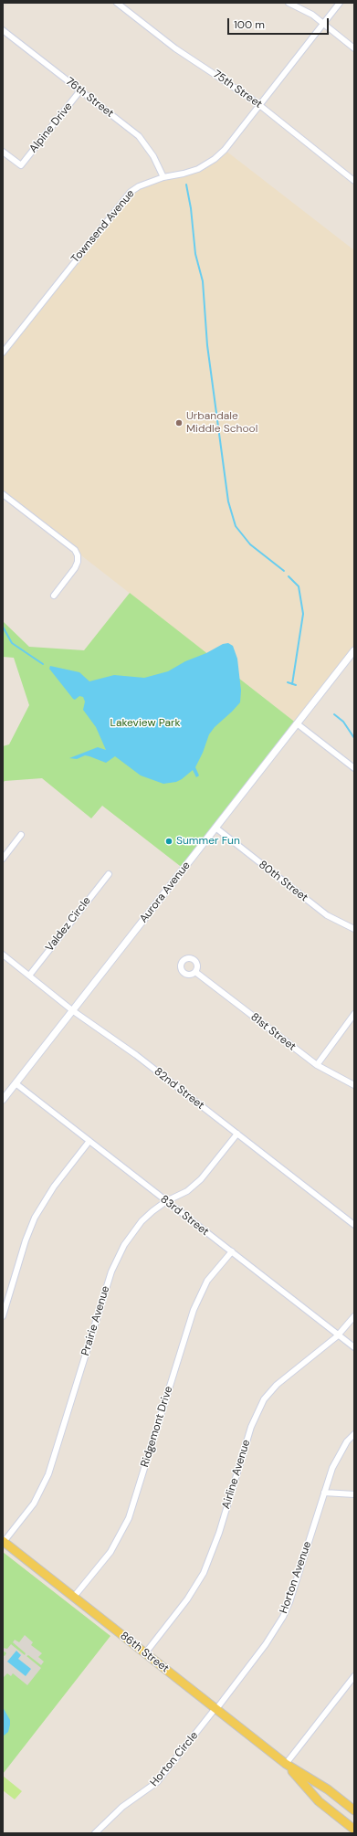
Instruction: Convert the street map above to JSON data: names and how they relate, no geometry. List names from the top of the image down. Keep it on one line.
{"streets":{"main road":["86th Street"],"street":["75th Street","76th Street","Alpine Drive","Townsend Avenue","80th Street","Aurora Avenue","Valdez Circle","81st Street","82nd Street","83rd Street","Prairie Avenue","Ridgemont Drive","Airline Avenue","Horton Avenue","Horton Circle"]},"crossings":[["75th Street","Townsend Avenue"],["76th Street","Alpine Drive"],["76th Street","Townsend Avenue"],["80th Street","Aurora Avenue"],["Aurora Avenue","82nd Street"],["Aurora Avenue","83rd Street"],["Valdez Circle","82nd Street"],["82nd Street","Prairie Avenue"],["83rd Street","Prairie Avenue"],["83rd Street","Ridgemont Drive"],["83rd Street","Airline Avenue"],["Prairie Avenue","86th Street"],["Ridgemont Drive","86th Street"],["Airline Avenue","86th Street"],["Horton Avenue","86th Street"],["Horton Avenue","Horton Circle"],["86th Street","Horton Circle"]],"parks":["Lakeview Park"],"places":["Urbandale Middle School","Summer Fun"],"scale_bar":"100 m"}
